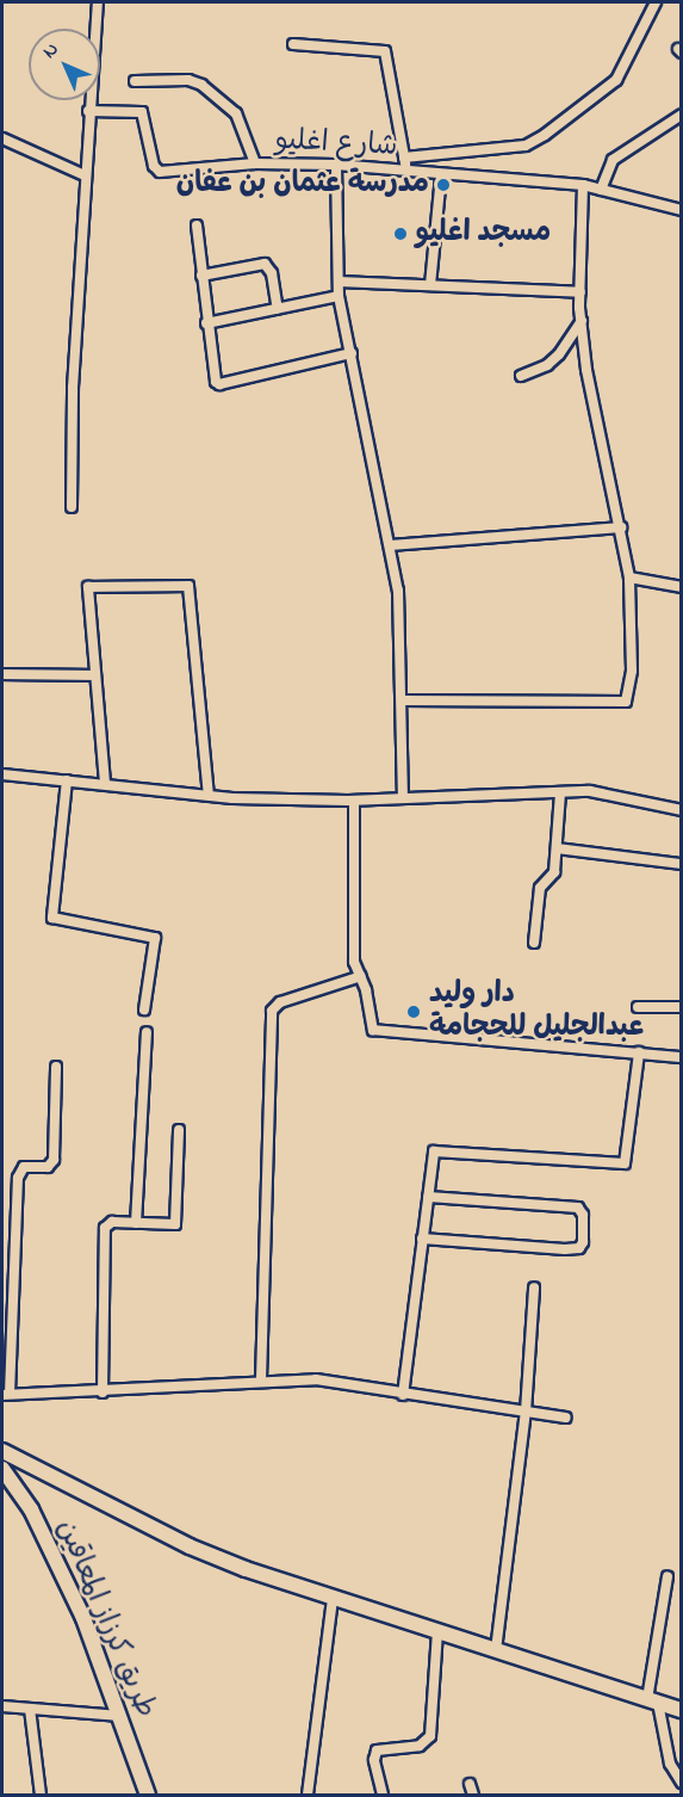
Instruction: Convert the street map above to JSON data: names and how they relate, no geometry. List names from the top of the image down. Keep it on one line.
{"streets":{"street":["شارع اغليو","طريق كرزاز المعاقين"]},"places":["مدرسة عثمان بن عفان","مسجد اغليو","دار وليد عبدالجليل للحجامة"],"north":"top left"}
